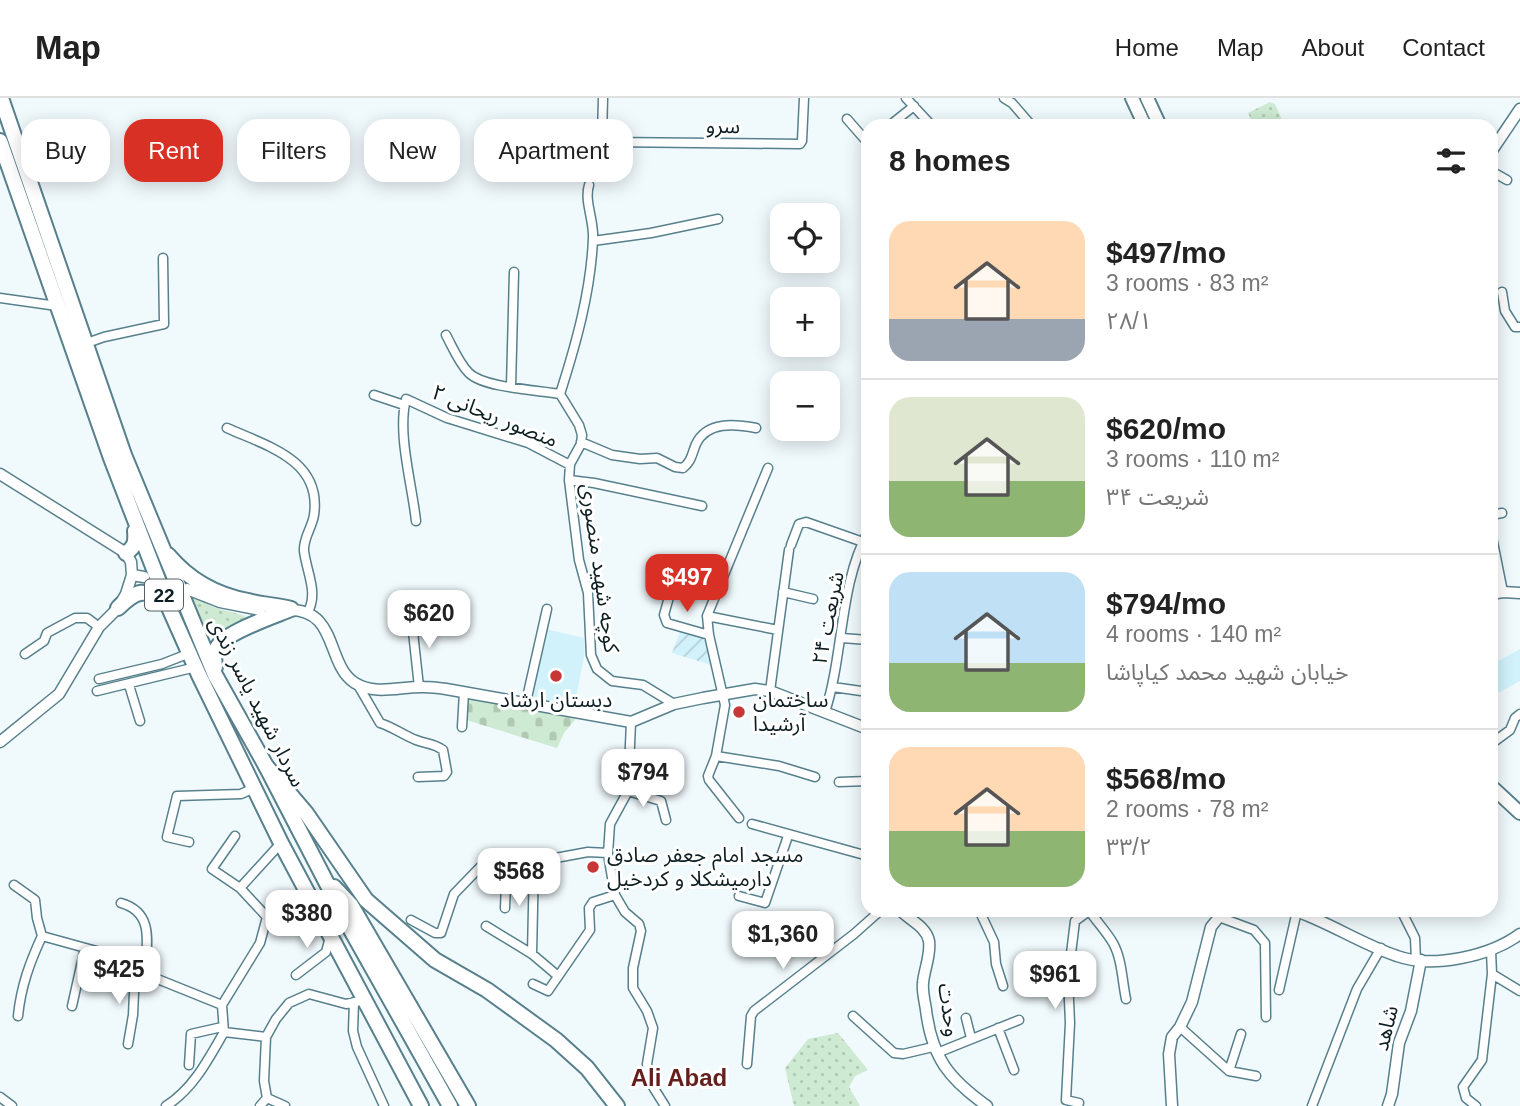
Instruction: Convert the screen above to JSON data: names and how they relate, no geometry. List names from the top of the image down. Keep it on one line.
{"streets":{"highway":["22","سردار شهید یاسر زندی"],"street":["سرو","منصور ریحانی ۲","کوچه شهید منصوری","شریعت ۲۴","وحدت","شاهد"]},"crossings":[["منصور ریحانی ۲","کوچه شهید منصوری"]],"districts":["Ali Abad"],"places":["دبستان ارشاد","ساختمان آرشیدا","مسجد امام جعفر صادق دارمیشکلا و کردخیل"],"page":{"header":"Map","nav":["Home","Map","About","Contact"],"chip":["Buy","Rent","Filters","New","Apartment"],"heading":"8 homes","map_buttons":["+","−"],"list":[{"name":"$497/mo","note":"3 rooms · 83 m² · ۲۸/۱"},{"name":"$620/mo","note":"3 rooms · 110 m² · شریعت ۳۴"},{"name":"$794/mo","note":"4 rooms · 140 m² · خیابان شهید محمد کیاپاشا"},{"name":"$568/mo","note":"2 rooms · 78 m² · ۳۳/۲"}],"price":["$497","$620","$794","$568","$380","$1,360","$425","$961"]}}
